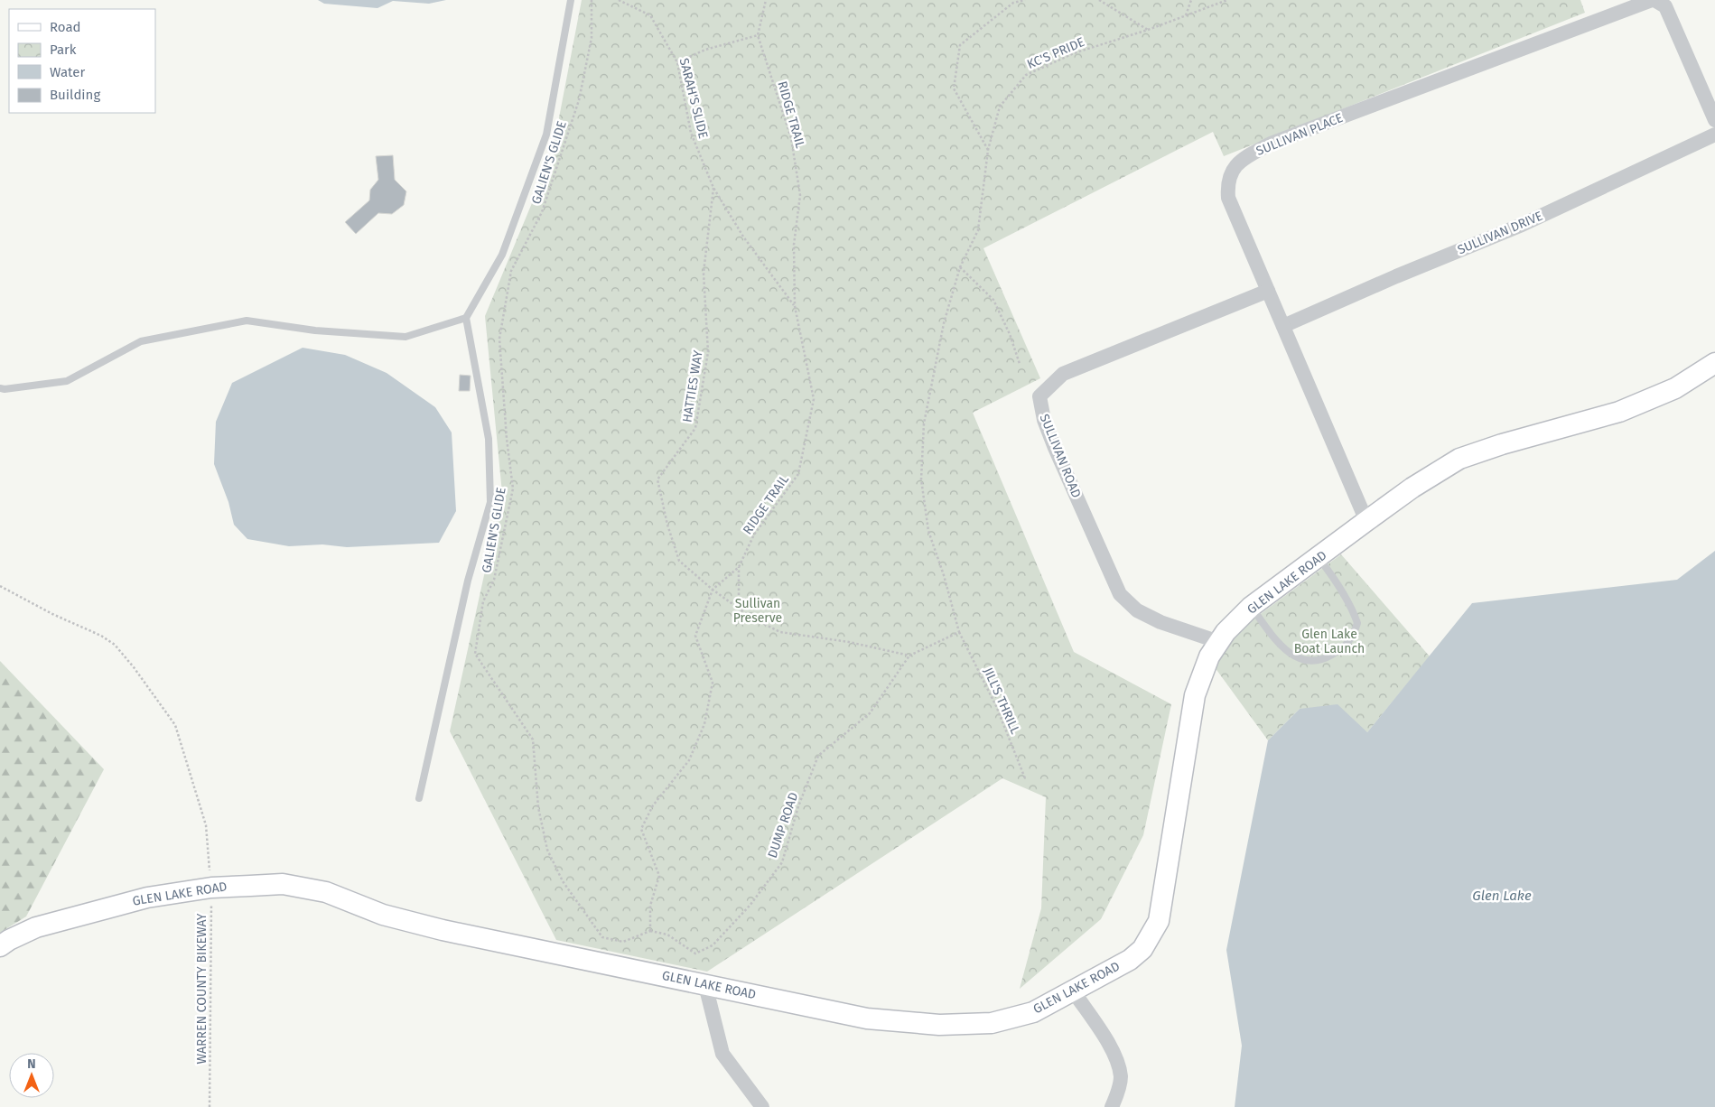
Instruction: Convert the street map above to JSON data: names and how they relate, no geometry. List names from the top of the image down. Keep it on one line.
{"streets":{"street":["SULLIVAN PLACE","SULLIVAN DRIVE","SULLIVAN ROAD","GLEN LAKE ROAD"],"path":["KC'S PRIDE","SARAH'S SLIDE","RIDGE TRAIL","GALIEN'S GLIDE","HATTIES WAY","JILL'S THRILL","DUMP ROAD","WARREN COUNTY BIKEWAY"]},"crossings":[["KC'S PRIDE","JILL'S THRILL"],["SARAH'S SLIDE","RIDGE TRAIL"],["SARAH'S SLIDE","HATTIES WAY"],["RIDGE TRAIL","GALIEN'S GLIDE"],["RIDGE TRAIL","HATTIES WAY"],["RIDGE TRAIL","DUMP ROAD"],["SULLIVAN PLACE","SULLIVAN DRIVE"],["SULLIVAN PLACE","SULLIVAN ROAD"],["SULLIVAN PLACE","GLEN LAKE ROAD"],["GALIEN'S GLIDE","DUMP ROAD"],["HATTIES WAY","DUMP ROAD"],["SULLIVAN ROAD","GLEN LAKE ROAD"],["GLEN LAKE ROAD","WARREN COUNTY BIKEWAY"]],"water":["Glen Lake"],"parks":["Sullivan Preserve","Glen Lake Boat Launch"],"legend":["Road","Park","Water","Building"],"north":"top"}
